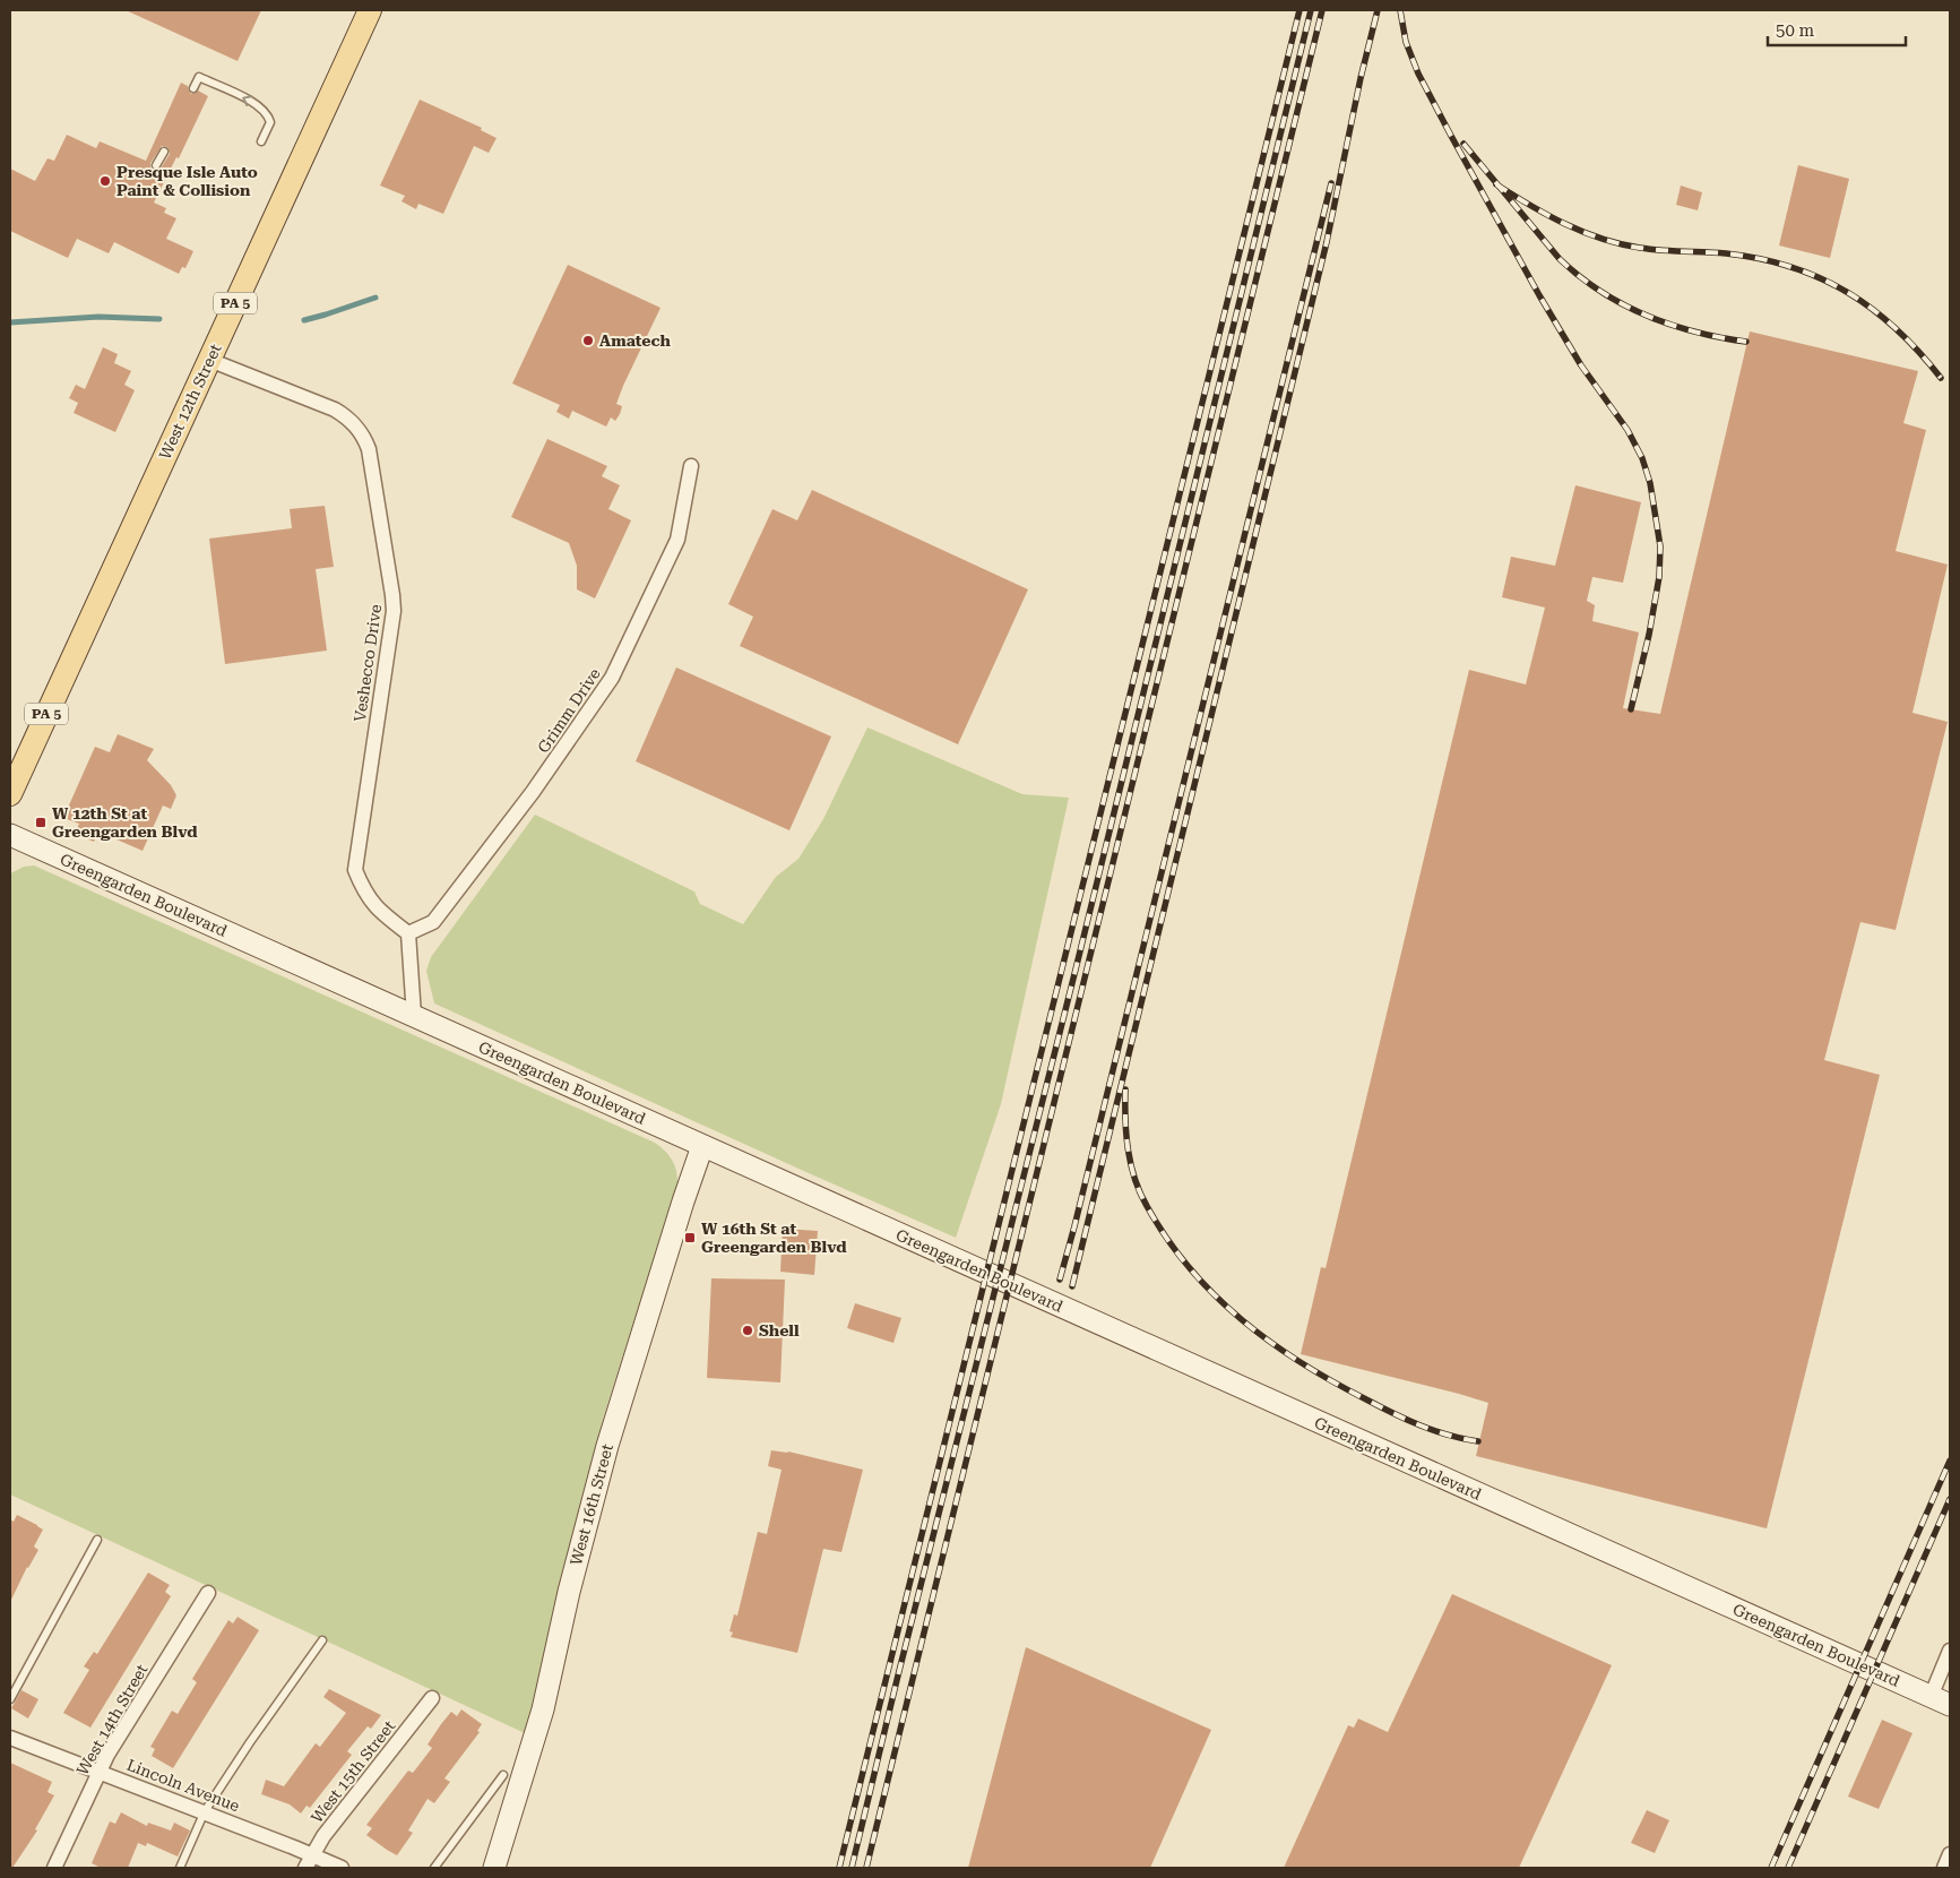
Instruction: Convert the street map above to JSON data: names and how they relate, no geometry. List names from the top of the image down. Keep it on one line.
{"streets":{"main road":["PA 5","West 12th Street"],"street":["Veshecco Drive","Grimm Drive","Greengarden Boulevard","West 16th Street","West 14th Street","West 15th Street","Lincoln Avenue"]},"crossings":[["West 12th Street","Veshecco Drive"],["Veshecco Drive","Grimm Drive"],["Greengarden Boulevard","West 16th Street"],["West 14th Street","Lincoln Avenue"],["West 15th Street","Lincoln Avenue"]],"places":{"other":["Presque Isle Auto Paint & Collision","Amatech","Shell"],"transit":["W 12th St at Greengarden Blvd","W 16th St at Greengarden Blvd"]},"scale_bar":"50 m"}
